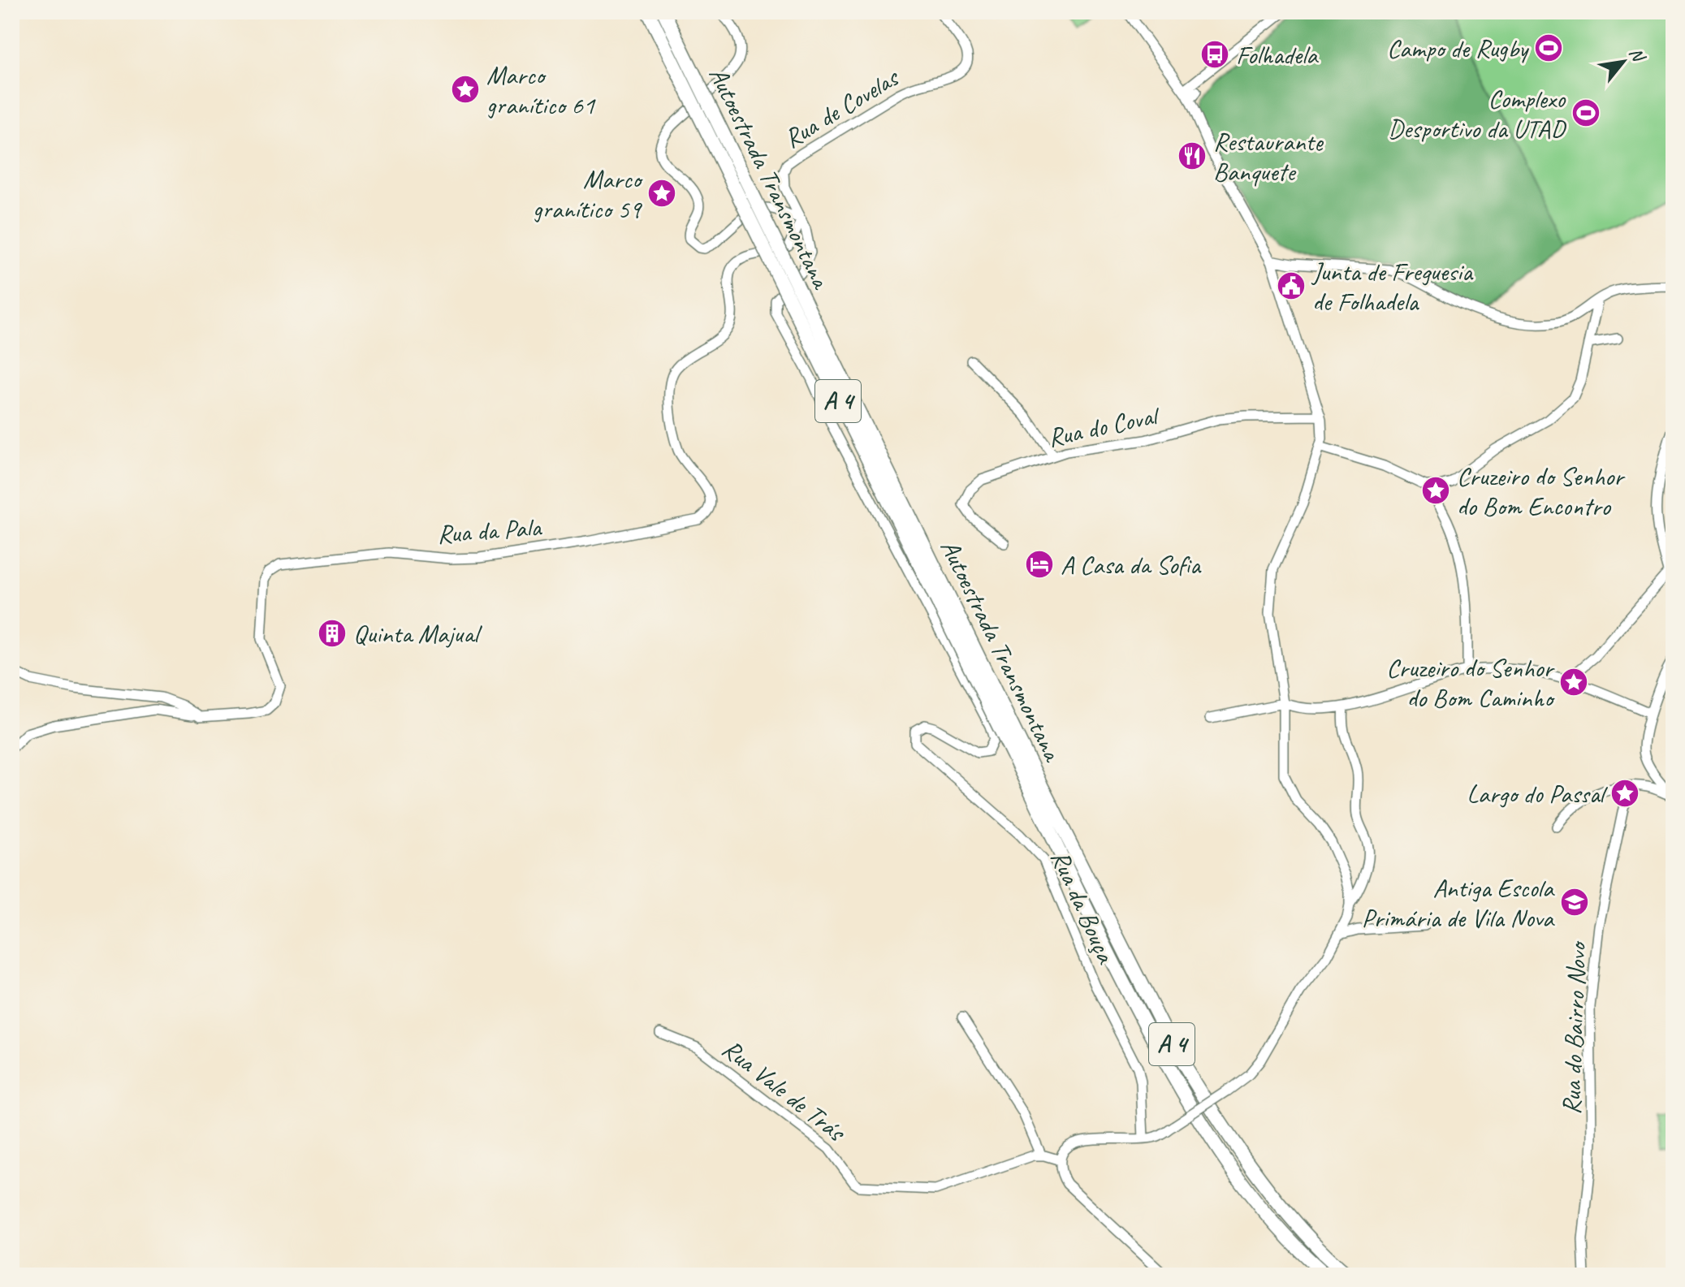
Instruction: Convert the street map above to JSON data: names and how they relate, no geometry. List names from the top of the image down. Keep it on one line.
{"streets":{"highway":["Autoestrada Transmontana","A 4"],"street":["Rua de Covelas","Rua do Coval","Rua da Pala","Rua da Bouça","Rua do Bairro Novo","Rua Vale de Trás"]},"crossings":[["Rua de Covelas","Rua da Pala"],["Rua de Covelas","Rua da Bouça"]],"places":{"sports":["Campo de Rugby","Complexo Desportivo da UTAD"],"bus stop":["Folhadela"],"place":["Marco granítico 61","Marco granítico 59","Cruzeiro do Senhor do Bom Encontro","Cruzeiro do Senhor do Bom Caminho","Largo do Passal"],"restaurant":["Restaurante Banquete"],"public building":["Junta de Freguesia de Folhadela"],"hotel":["A Casa da Sofia"],"building":["Quinta Majual"],"school or university":["Antiga Escola Primária de Vila Nova"]},"north":"top right"}
